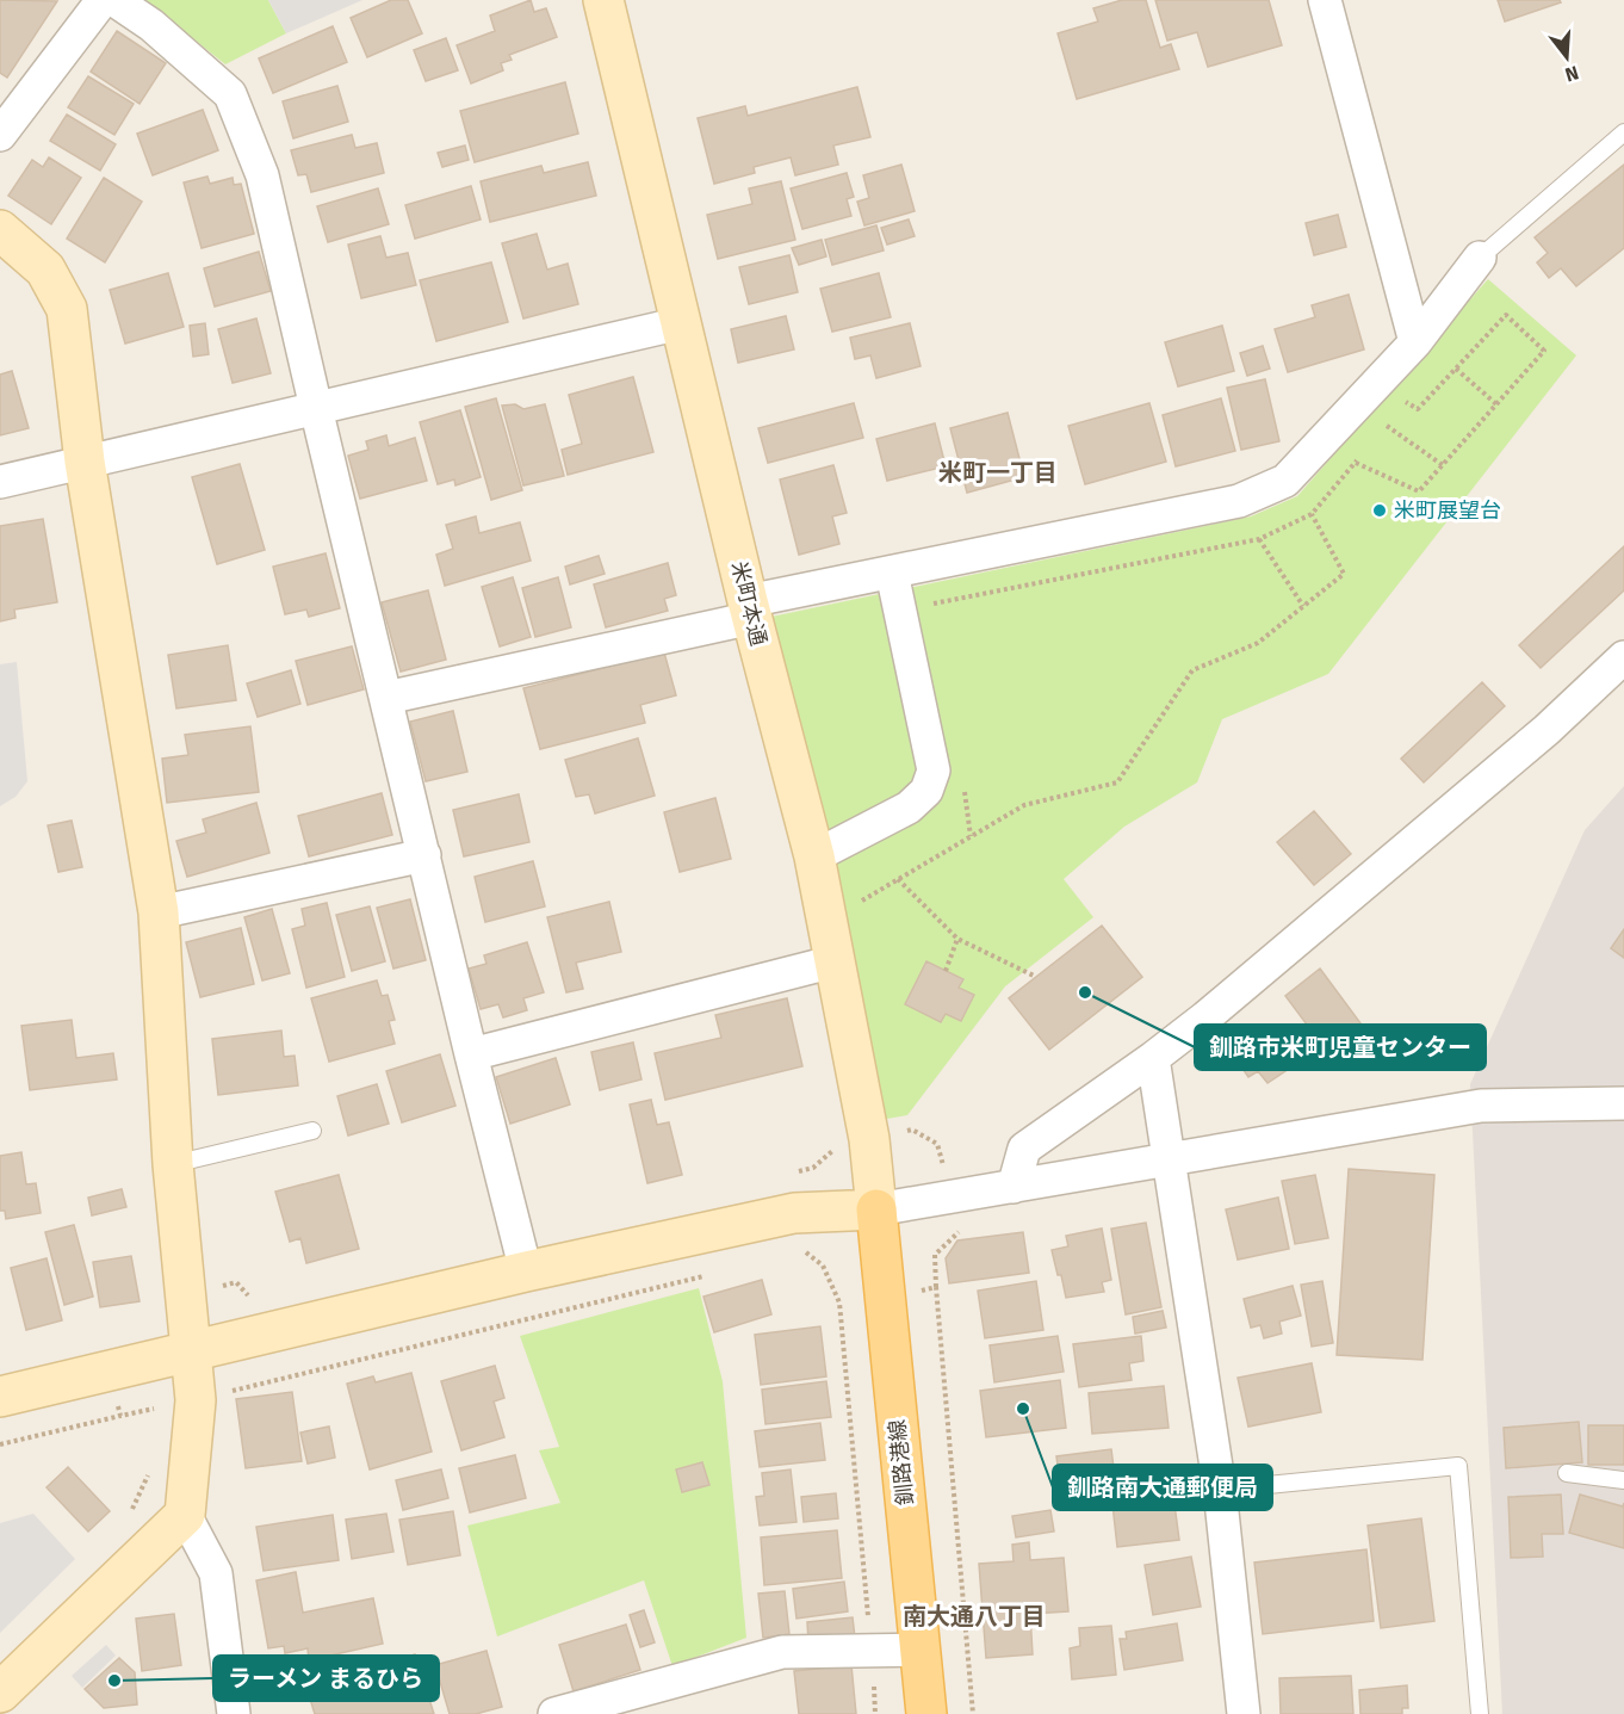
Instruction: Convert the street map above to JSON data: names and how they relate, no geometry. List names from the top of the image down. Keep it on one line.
{"streets":{"main road":["釧路港線"],"street":["米町本通"]},"crossings":[["米町本通","釧路港線"]],"districts":["米町一丁目","南大通八丁目"],"places":["米町展望台","釧路市米町児童センター","釧路南大通郵便局","ラーメン まるひら"],"north":"bottom"}
